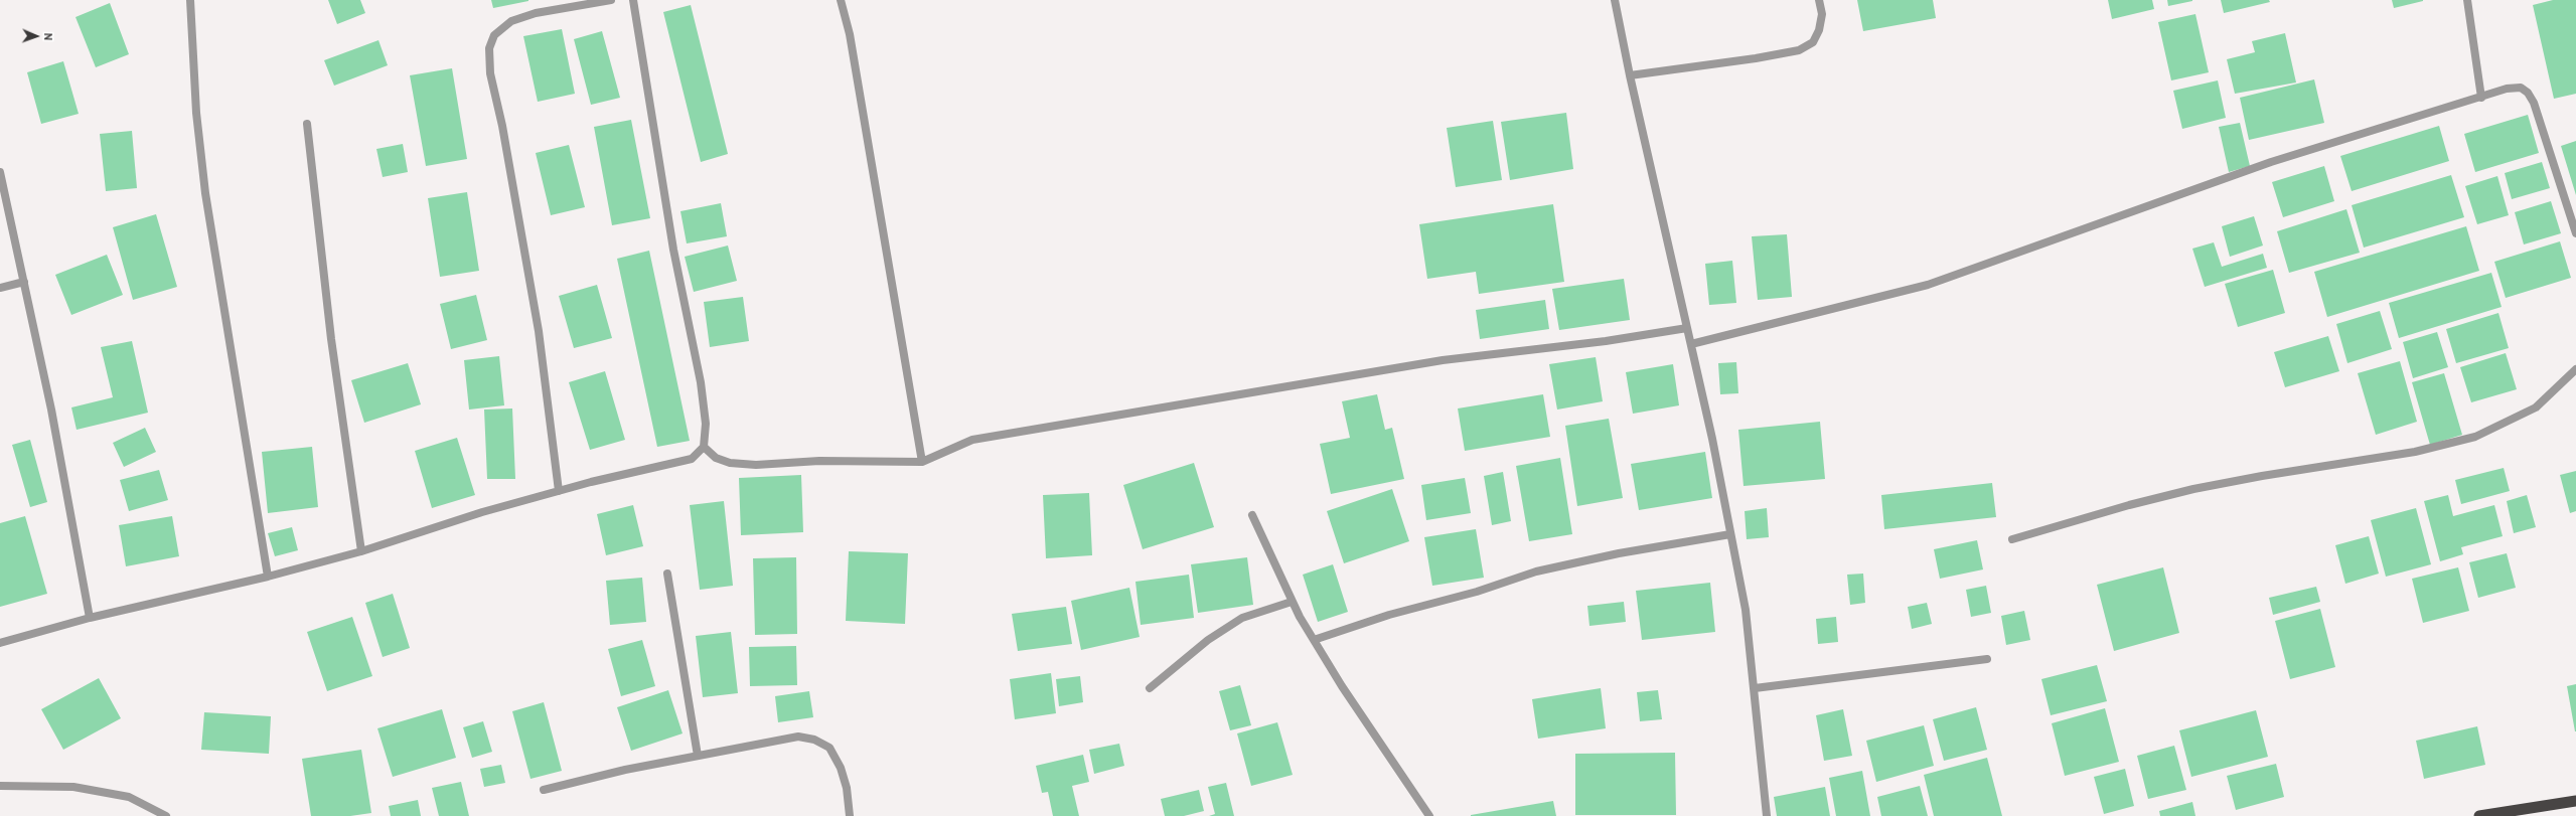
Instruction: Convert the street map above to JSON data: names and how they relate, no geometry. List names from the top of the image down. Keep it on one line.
{"north":"right"}
